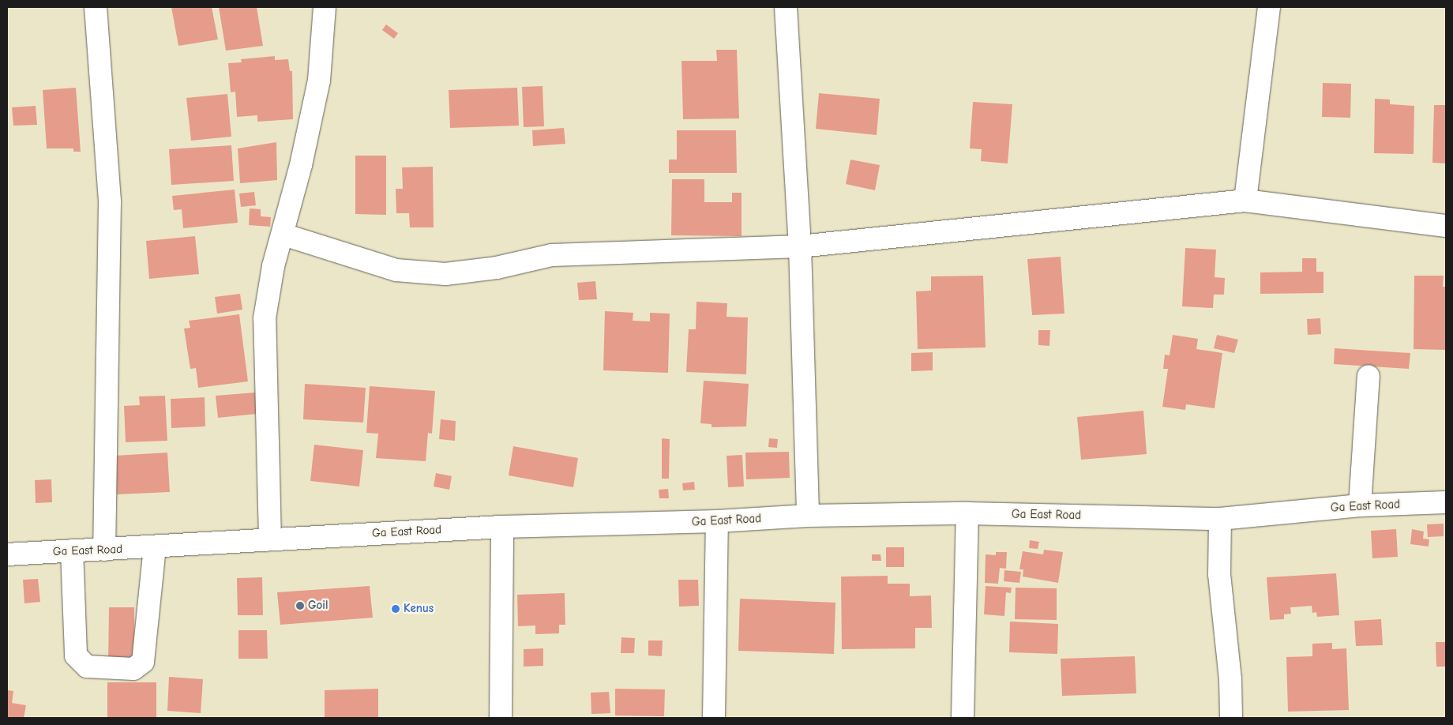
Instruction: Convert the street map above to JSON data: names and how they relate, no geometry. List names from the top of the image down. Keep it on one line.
{"streets":{"street":["Ga East Road"]},"places":["Goil","Kenus"]}
